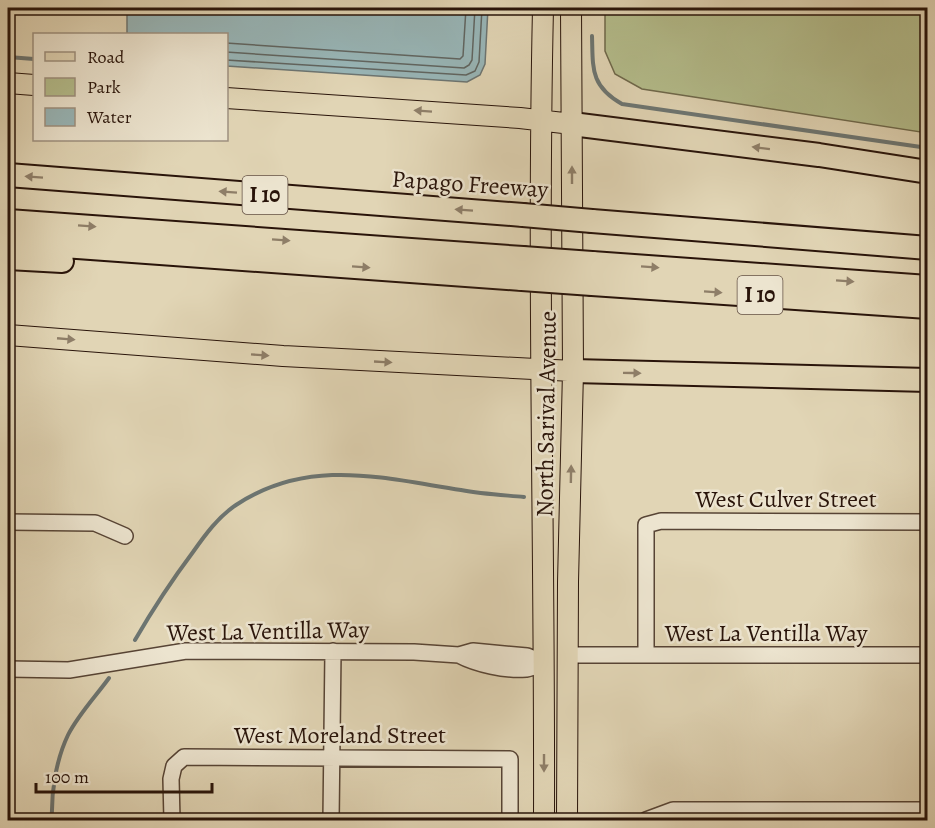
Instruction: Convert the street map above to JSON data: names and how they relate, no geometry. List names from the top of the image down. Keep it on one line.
{"streets":{"highway":["Papago Freeway","I 10"],"main road":["North Sarival Avenue"],"street":["West Culver Street","West La Ventilla Way","West Moreland Street"]},"crossings":[["North Sarival Avenue","West La Ventilla Way"],["West Culver Street","West La Ventilla Way"]],"legend":["Road","Park","Water"],"scale_bar":"100 m"}
